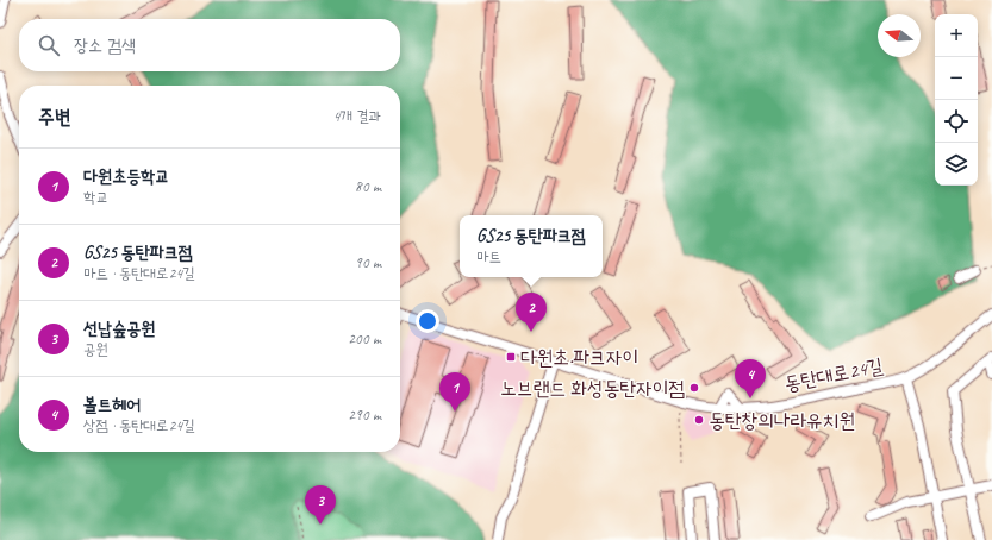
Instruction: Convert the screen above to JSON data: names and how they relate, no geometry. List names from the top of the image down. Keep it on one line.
{"streets":{"street":["동탄대로24길"]},"places":{"transit":["다원초.파크자이"],"other":["노브랜드 화성동탄자이점","동탄창의나라유치원"]},"north":"left","page":{"map_buttons":["+","−"],"search":"장소 검색","heading":["주변","4개 결과"],"list":[{"mark":"1","name":"다원초등학교","note":"학교","value":"80 m"},{"mark":"2","name":"GS25 동탄파크점","note":"마트 · 동탄대로24길","value":"90 m"},{"mark":"3","name":"선납숲공원","note":"공원","value":"200 m"},{"mark":"4","name":"볼트헤어","note":"상점 · 동탄대로24길","value":"290 m"}],"popup":["GS25 동탄파크점","마트"],"pins":["2","4","1","3"]}}
